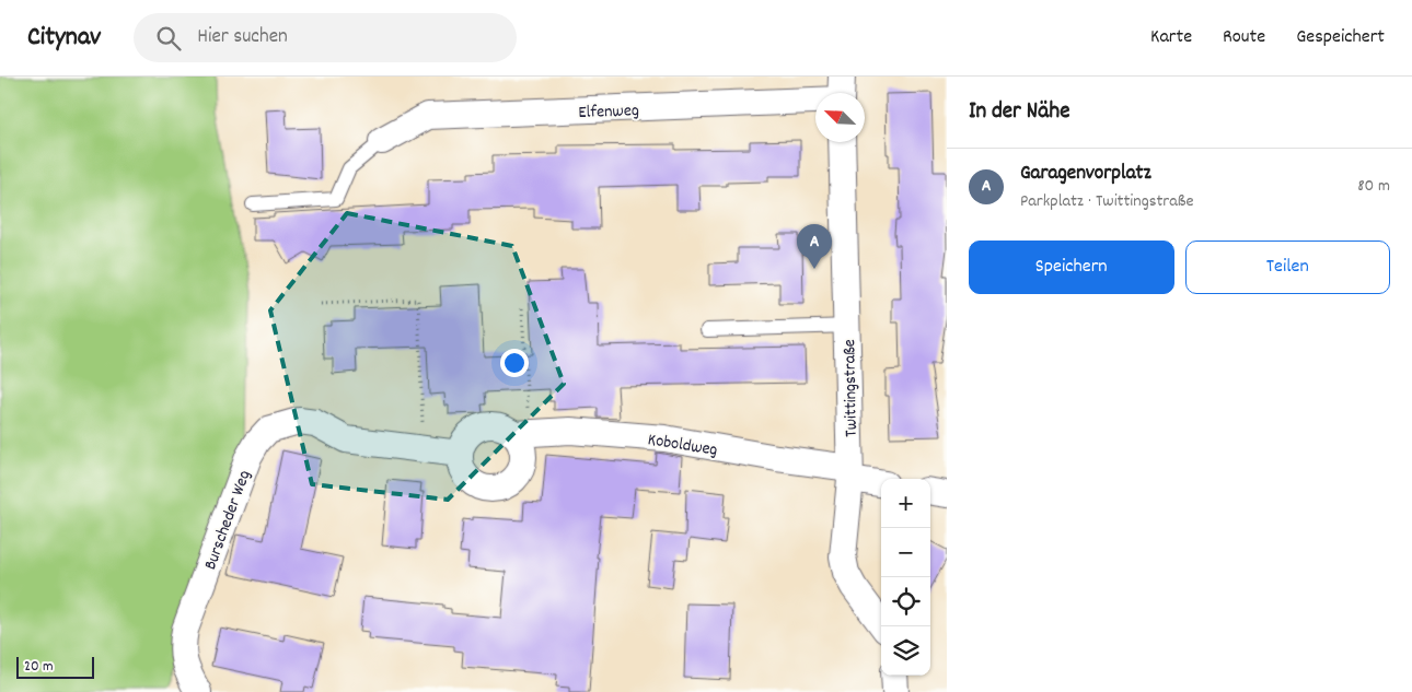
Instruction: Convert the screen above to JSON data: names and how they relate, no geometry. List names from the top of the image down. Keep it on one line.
{"streets":{"street":["Elfenweg","Twittingstraße","Koboldweg","Burscheder Weg"]},"crossings":[["Twittingstraße","Koboldweg"]],"scale_bar":"20 m","north":"top left","page":{"header":"Citynav","search":"Hier suchen","nav":["Karte","Route","Gespeichert"],"heading":"In der Nähe","list":[{"mark":"A","name":"Garagenvorplatz","note":"Parkplatz · Twittingstraße","value":"80 m"}],"pins":"A","buttons":["Speichern","Teilen"],"map_buttons":["+","−"],"scale":"20 m"}}
